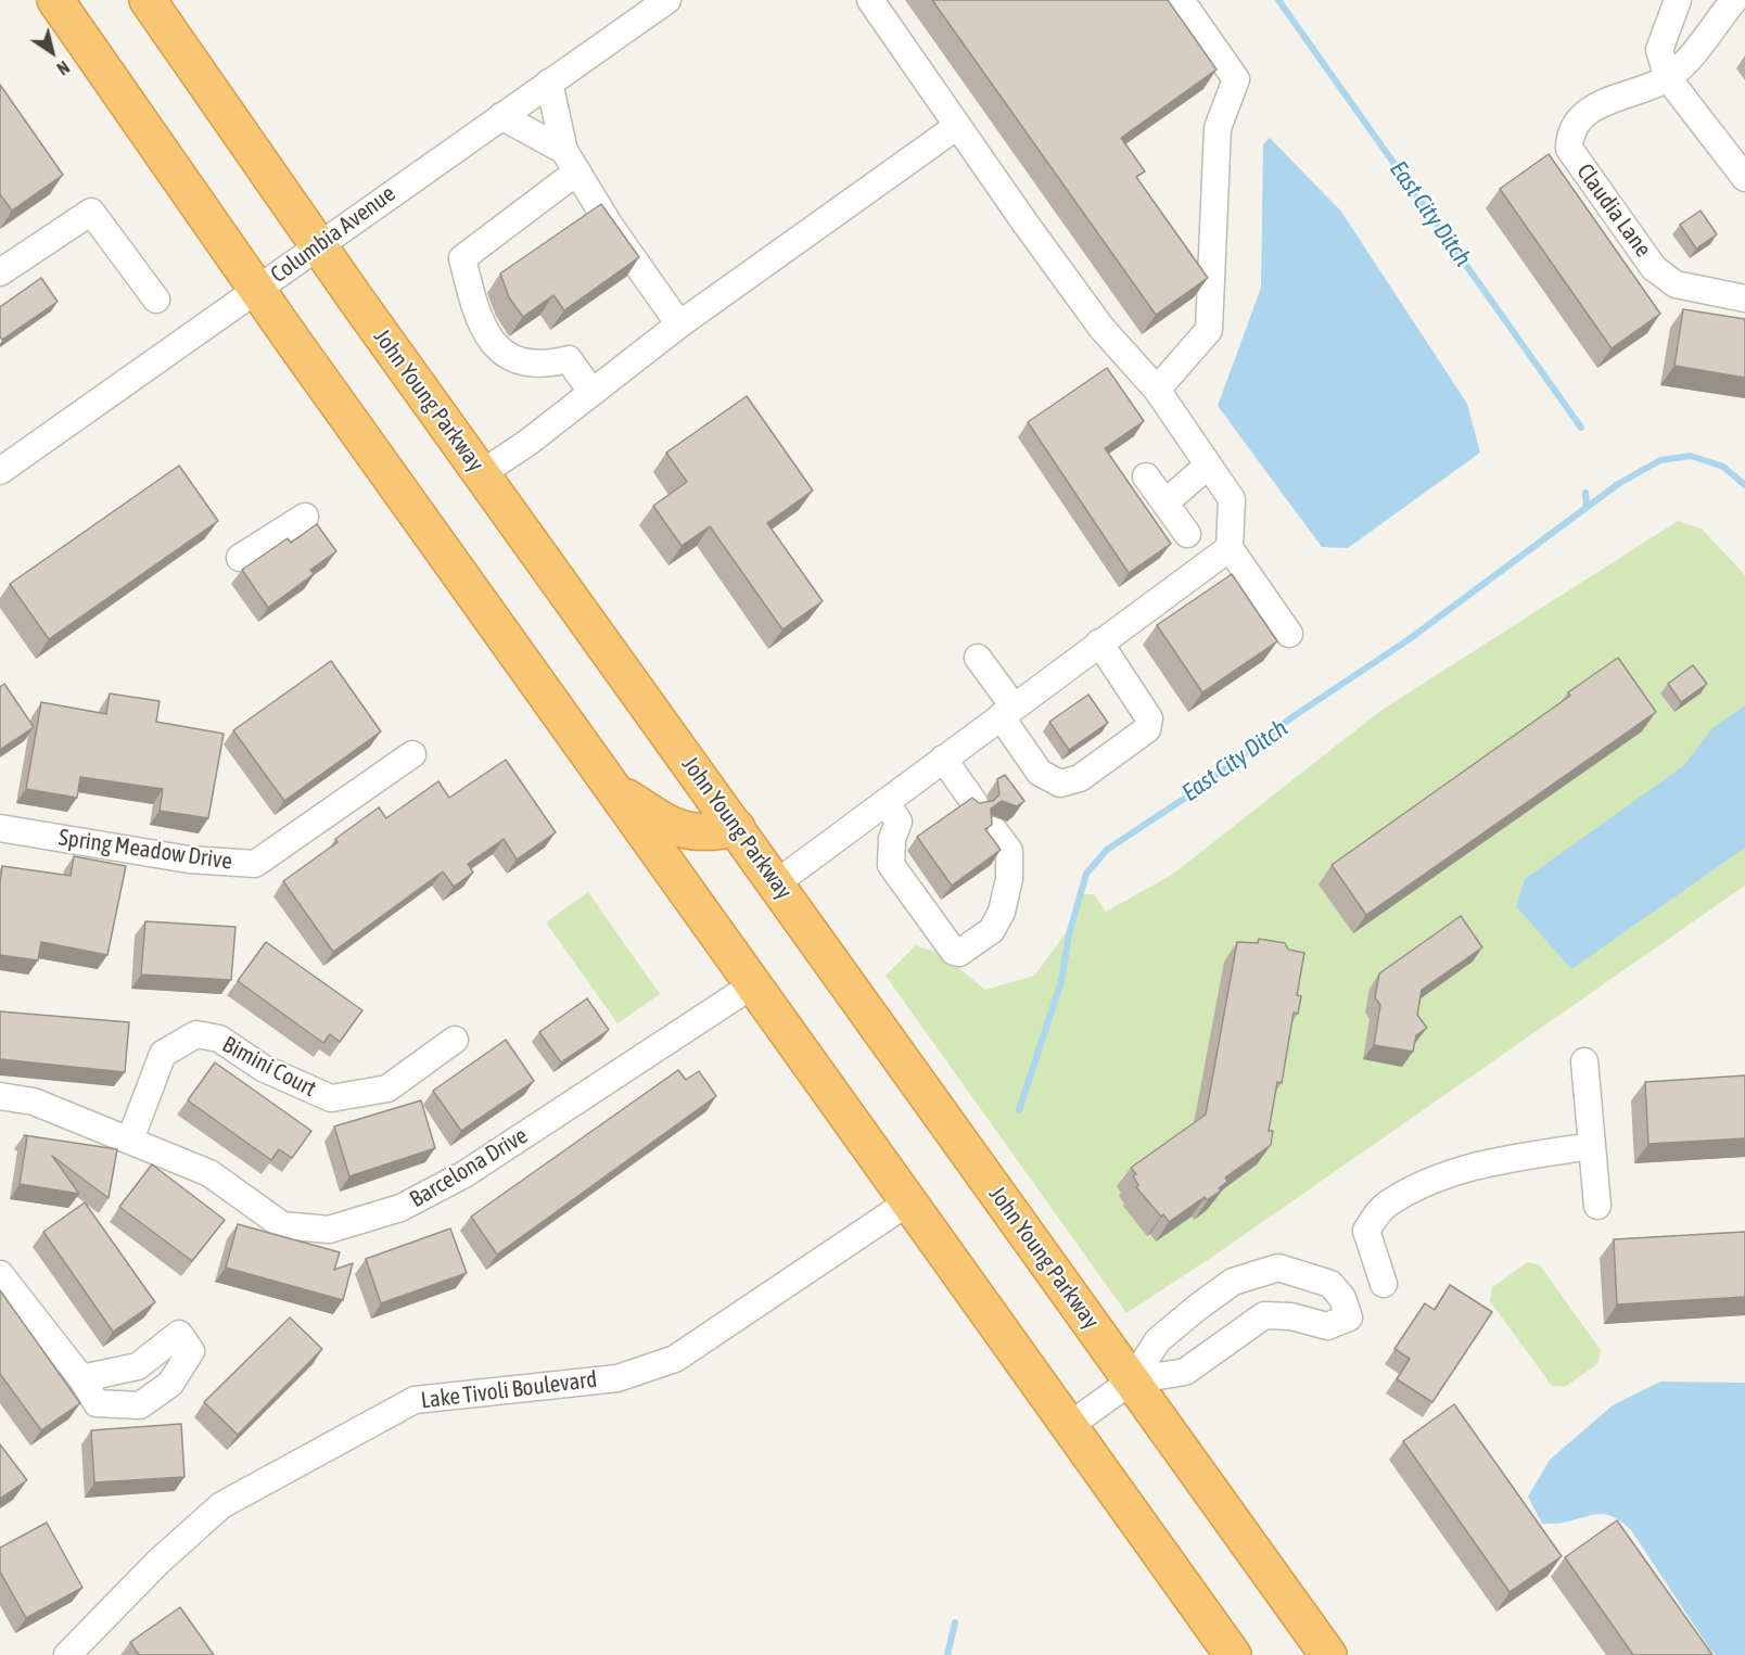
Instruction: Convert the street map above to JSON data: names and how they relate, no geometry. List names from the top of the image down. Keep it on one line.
{"streets":{"highway":["John Young Parkway"],"street":["Claudia Lane","Columbia Avenue","Spring Meadow Drive","Bimini Court","Barcelona Drive","Lake Tivoli Boulevard"]},"crossings":[["Columbia Avenue","John Young Parkway"],["Bimini Court","Barcelona Drive"]],"water":["East City Ditch"],"north":"bottom right"}
